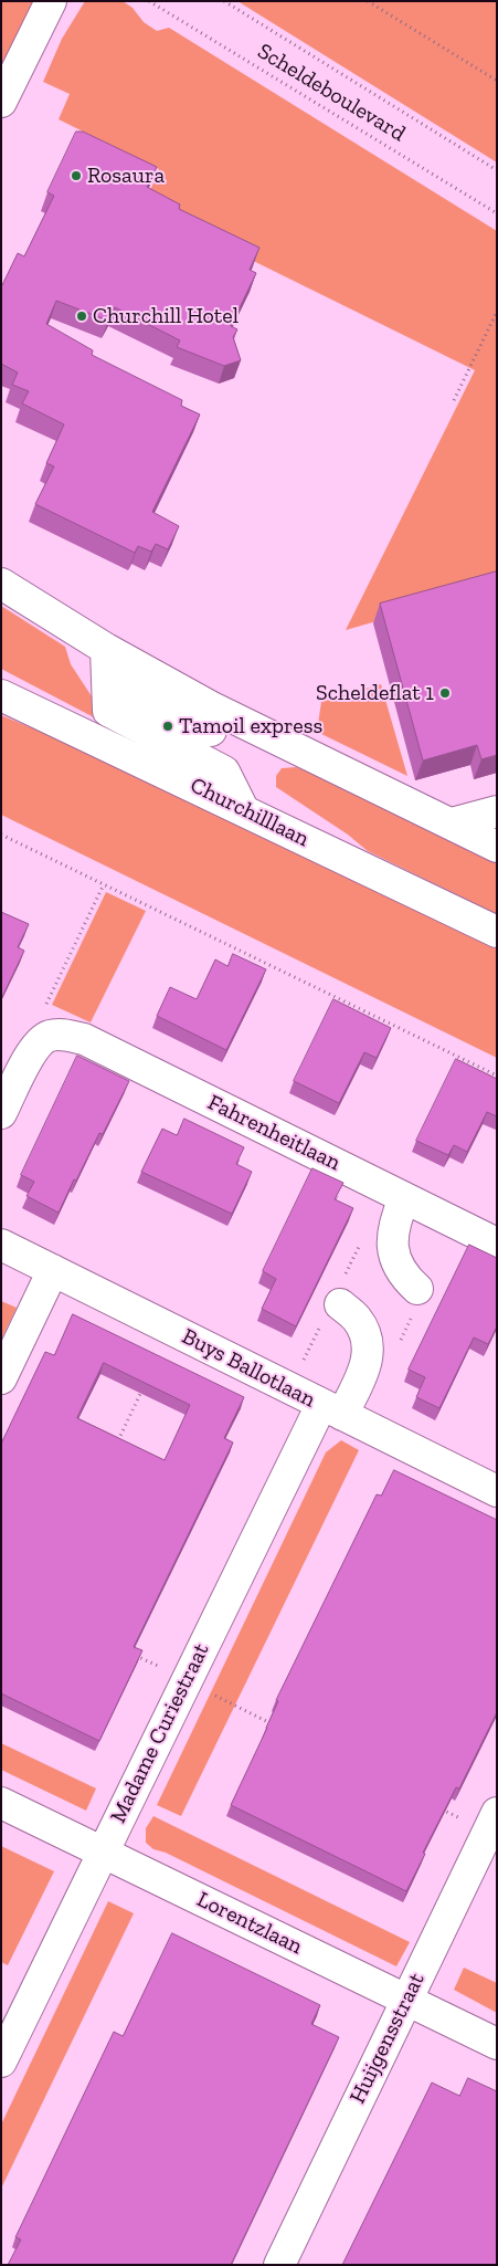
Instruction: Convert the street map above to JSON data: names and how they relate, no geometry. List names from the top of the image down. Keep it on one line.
{"streets":{"street":["Churchilllaan","Fahrenheitlaan","Buys Ballotlaan","Madame Curiestraat","Lorentzlaan","Huijgensstraat"],"path":["Scheldeboulevard"]},"crossings":[["Buys Ballotlaan","Madame Curiestraat"],["Madame Curiestraat","Lorentzlaan"],["Lorentzlaan","Huijgensstraat"]],"places":["Rosaura","Churchill Hotel","Scheldeflat 1","Tamoil express"]}
